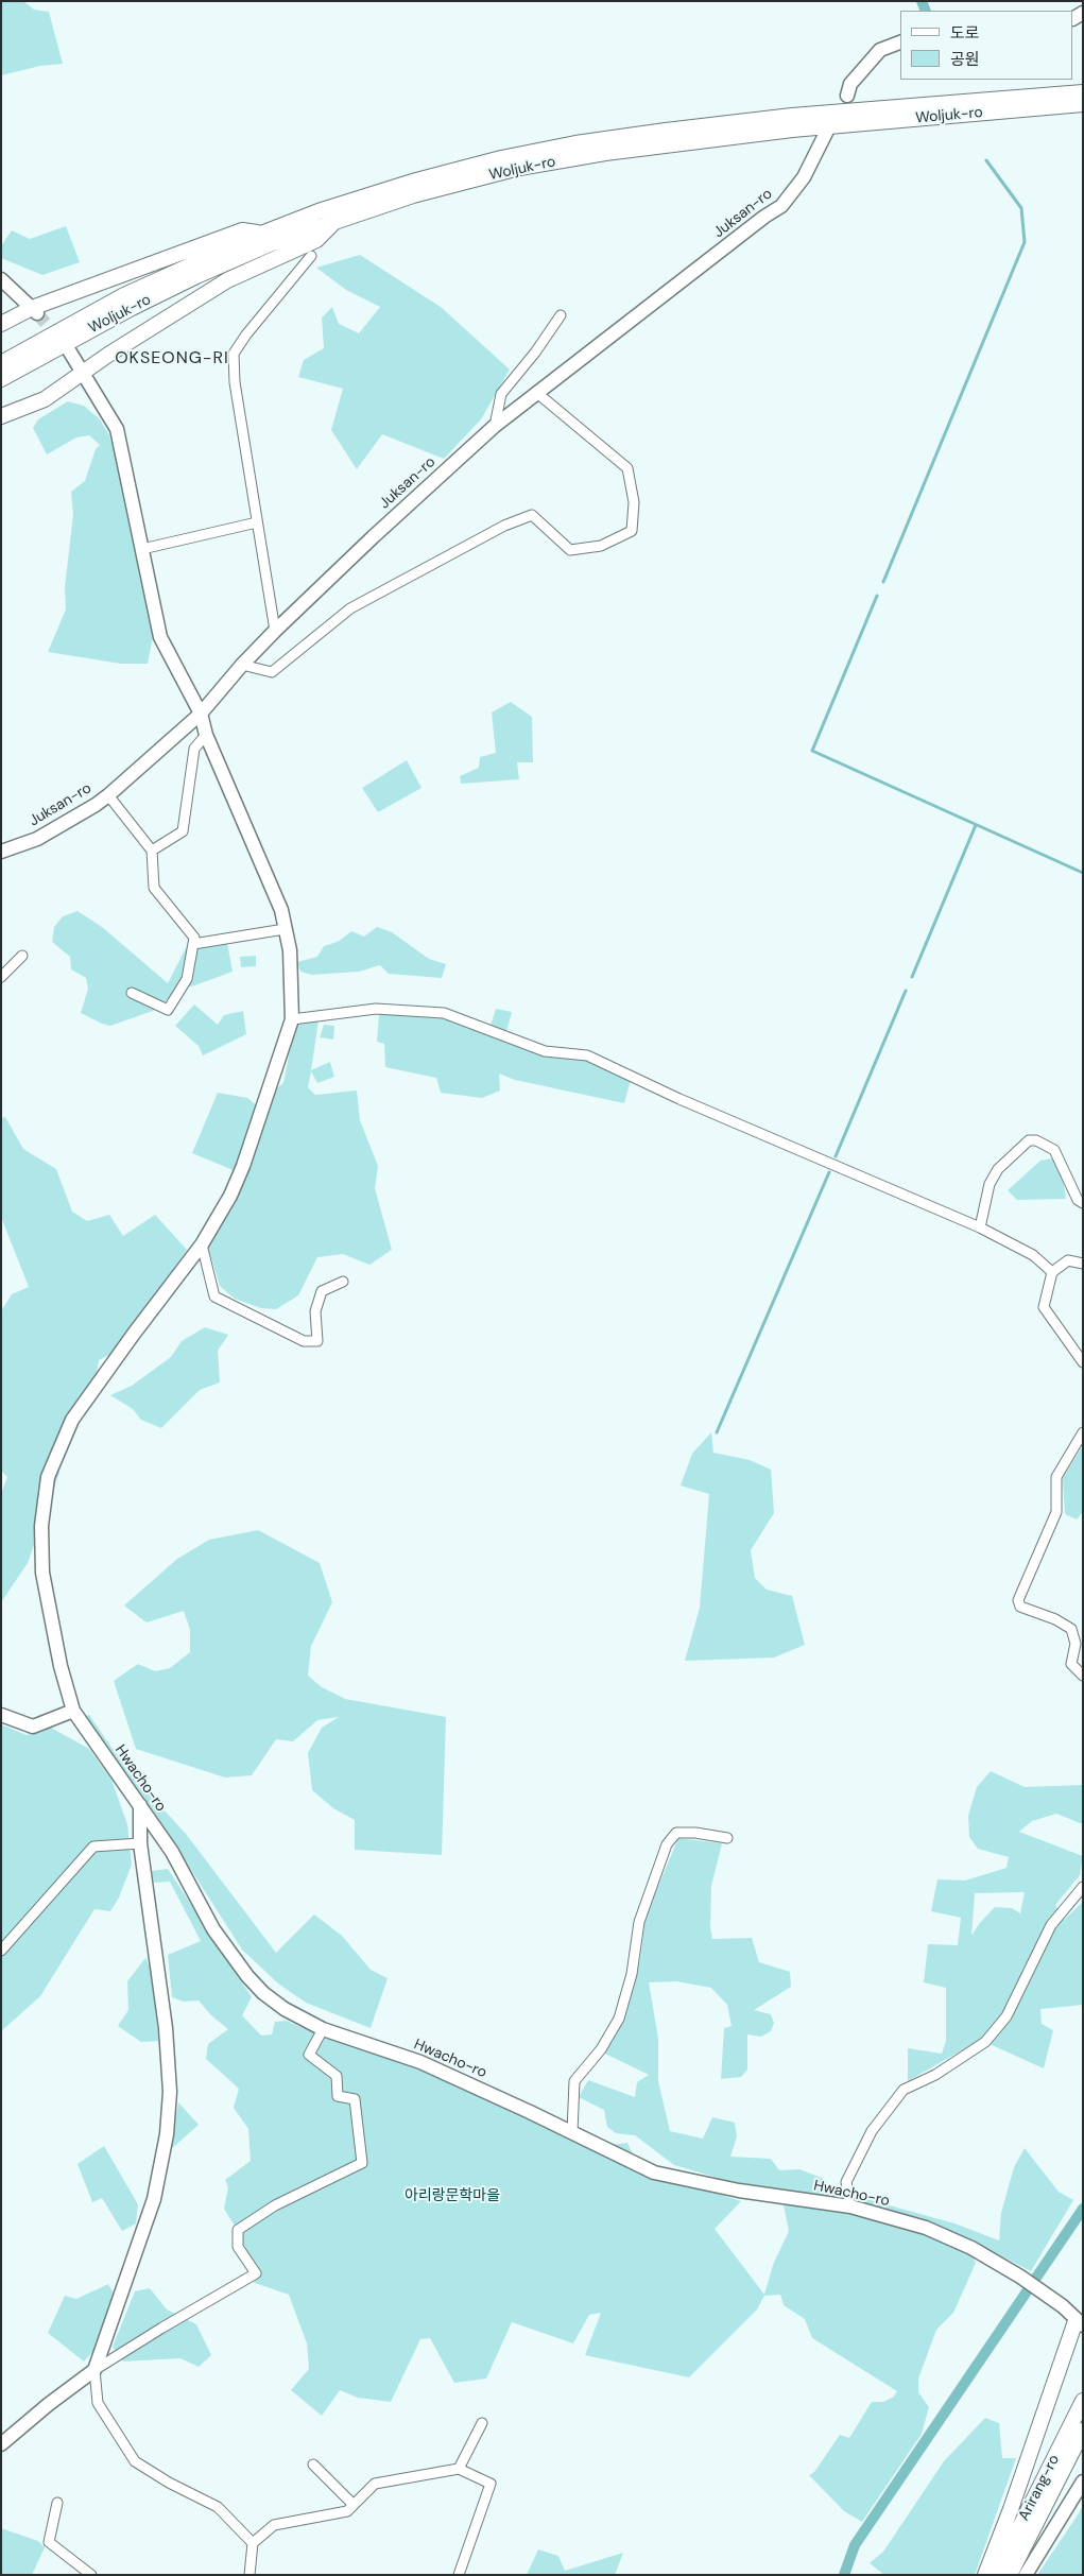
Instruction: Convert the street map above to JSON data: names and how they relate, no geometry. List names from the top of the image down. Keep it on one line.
{"streets":{"main road":["Woljuk-ro","Arirang-ro"],"street":["Juksan-ro","Hwacho-ro"]},"districts":["OKSEONG-RI"],"parks":["아리랑문학마을"],"legend":["도로","공원"]}
